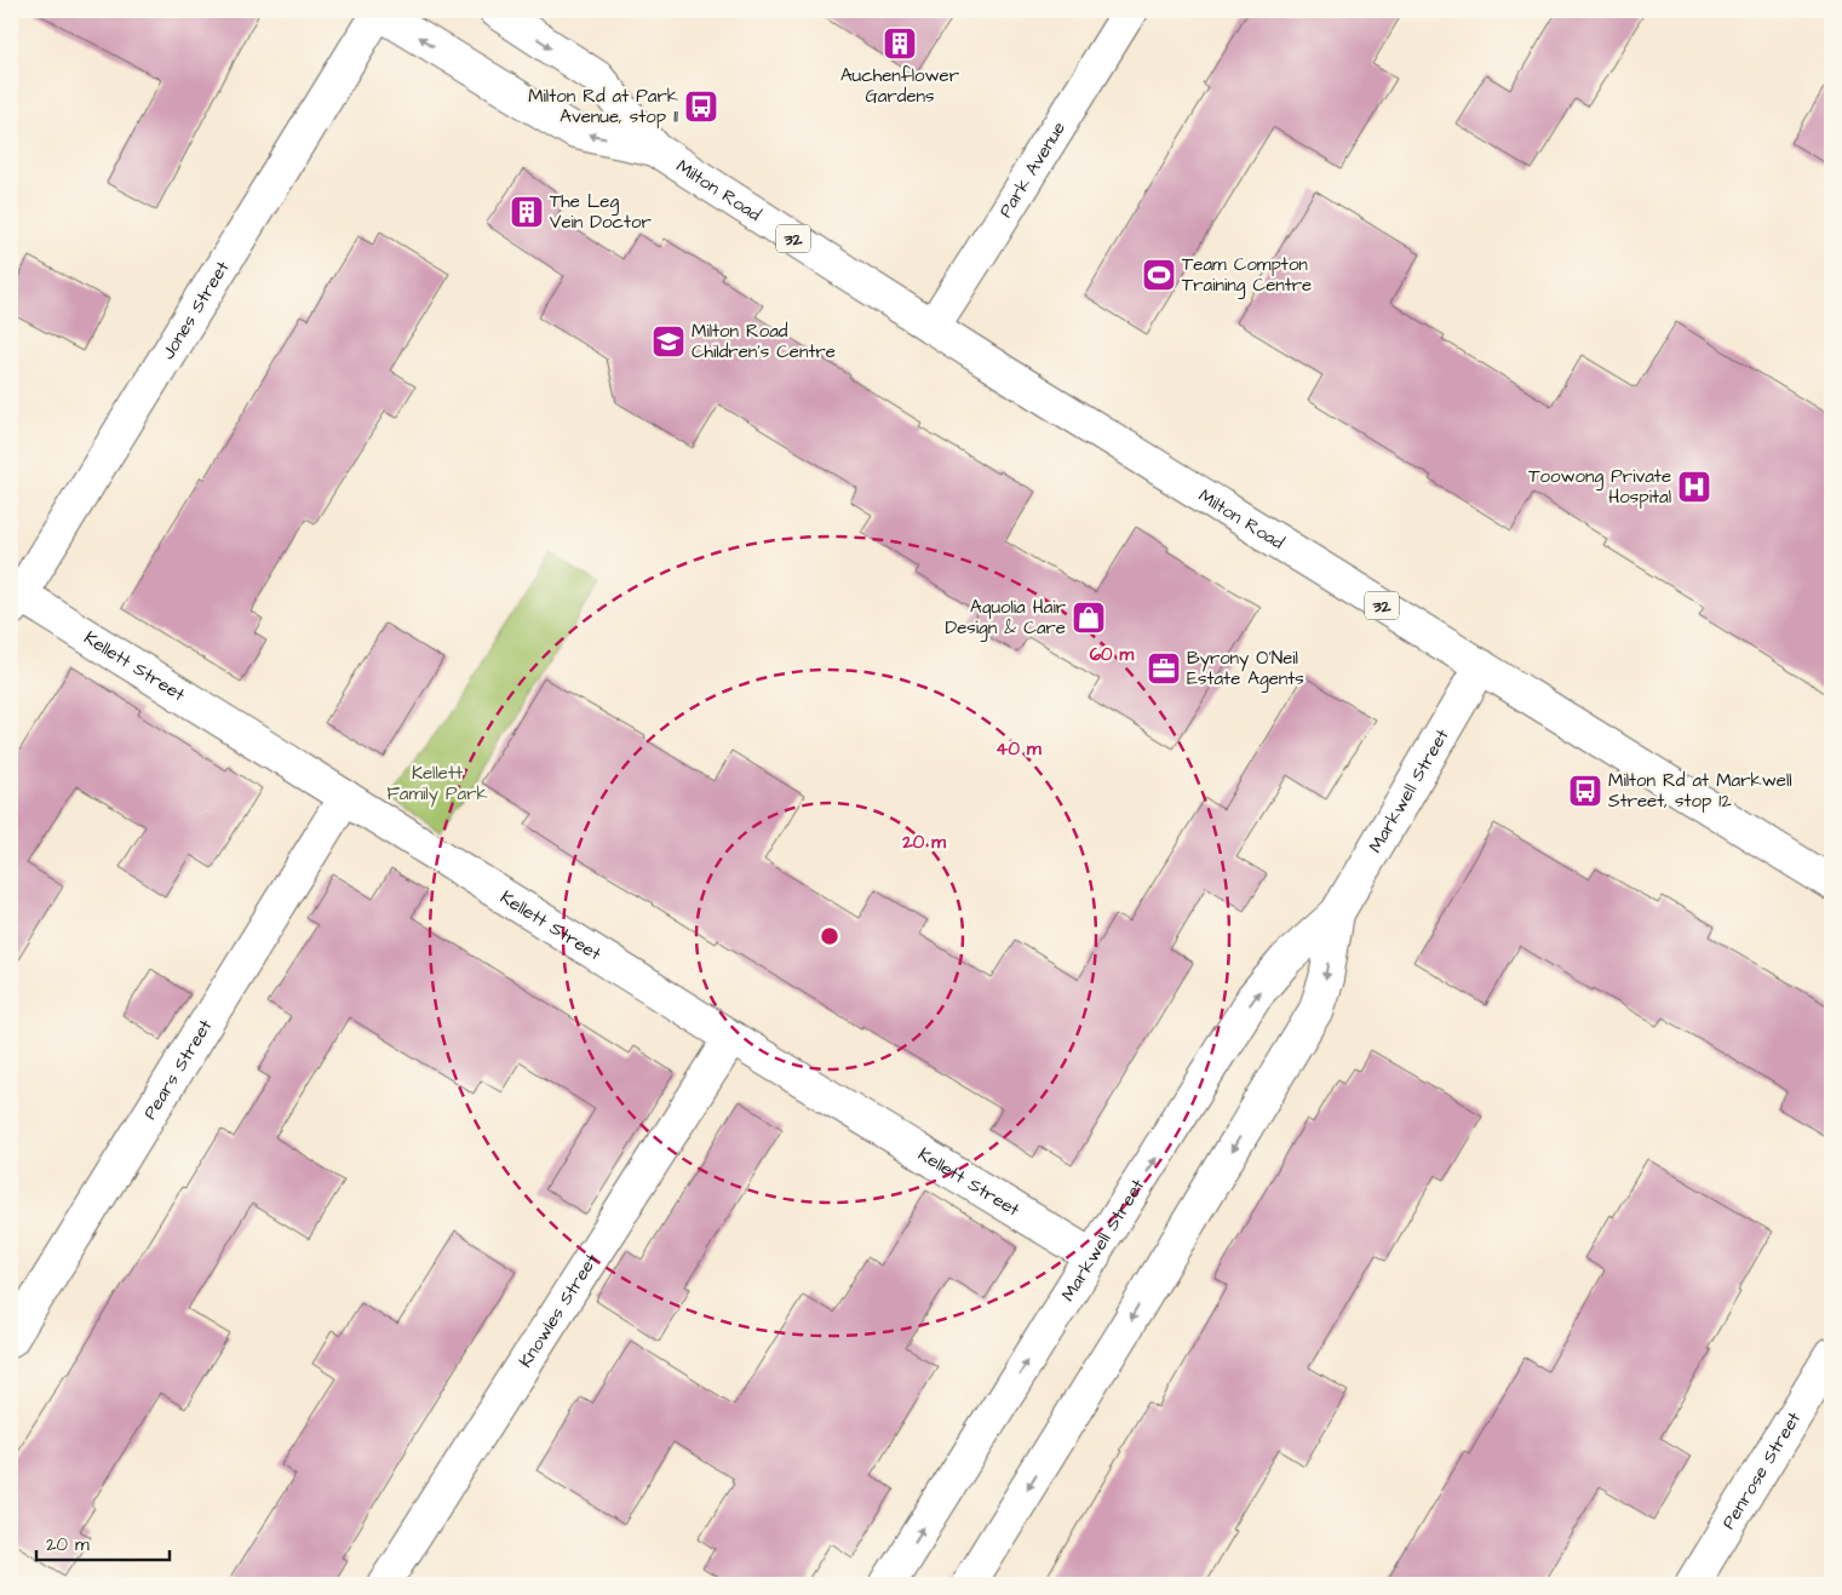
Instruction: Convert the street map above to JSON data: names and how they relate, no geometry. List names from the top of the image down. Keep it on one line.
{"streets":{"street":["Park Avenue","Milton Road","32","Jones Street","Kellett Street","Markwell Street","Pears Street","Knowles Street","Penrose Street"]},"crossings":[["Park Avenue","Milton Road"],["Milton Road","Jones Street"],["Milton Road","Markwell Street"],["Jones Street","Kellett Street"],["Kellett Street","Markwell Street"],["Kellett Street","Pears Street"],["Kellett Street","Knowles Street"]],"parks":["Kellett Family Park"],"places":{"building":["Auchenflower Gardens","The Leg Vein Doctor"],"bus stop":["Milton Rd at Park Avenue, stop 11","Milton Rd at Markwell Street, stop 12"],"sports":["Team Compton Training Centre"],"school or university":["Milton Road Children's Centre"],"hospital":["Toowong Private Hospital"],"shop":["Aquolia Hair Design & Care"],"office":["Byrony O'Neil Estate Agents"]},"scale_bar":"20 m","rings":["60 m","40 m","20 m"]}
